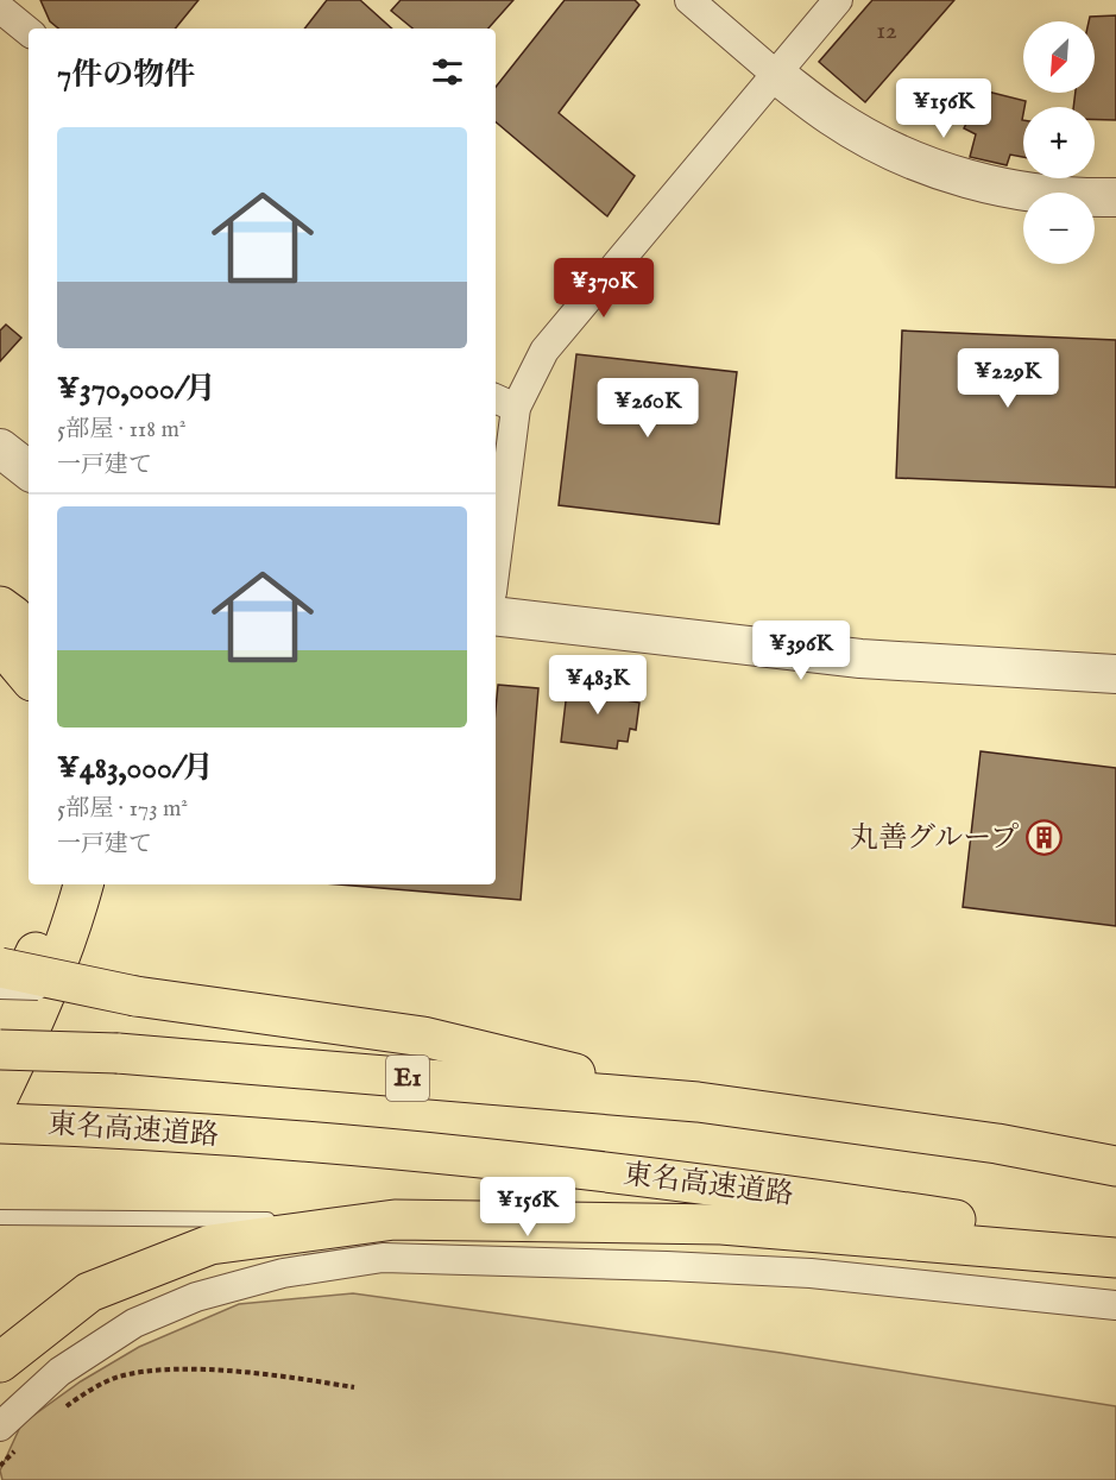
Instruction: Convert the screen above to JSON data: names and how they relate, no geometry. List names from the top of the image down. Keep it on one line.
{"streets":{"highway":["E1","東名高速道路"]},"places":{"building":["丸善グループ"]},"house_numbers":["12"],"north":"bottom left","page":{"map_buttons":["+","−"],"heading":"7件の物件","price":["¥156K","¥370K","¥229K","¥260K","¥396K","¥483K","¥156K"],"list":[{"name":"¥370,000/月","note":"5部屋 · 118 m² · 一戸建て"},{"name":"¥483,000/月","note":"5部屋 · 173 m² · 一戸建て"}]}}
